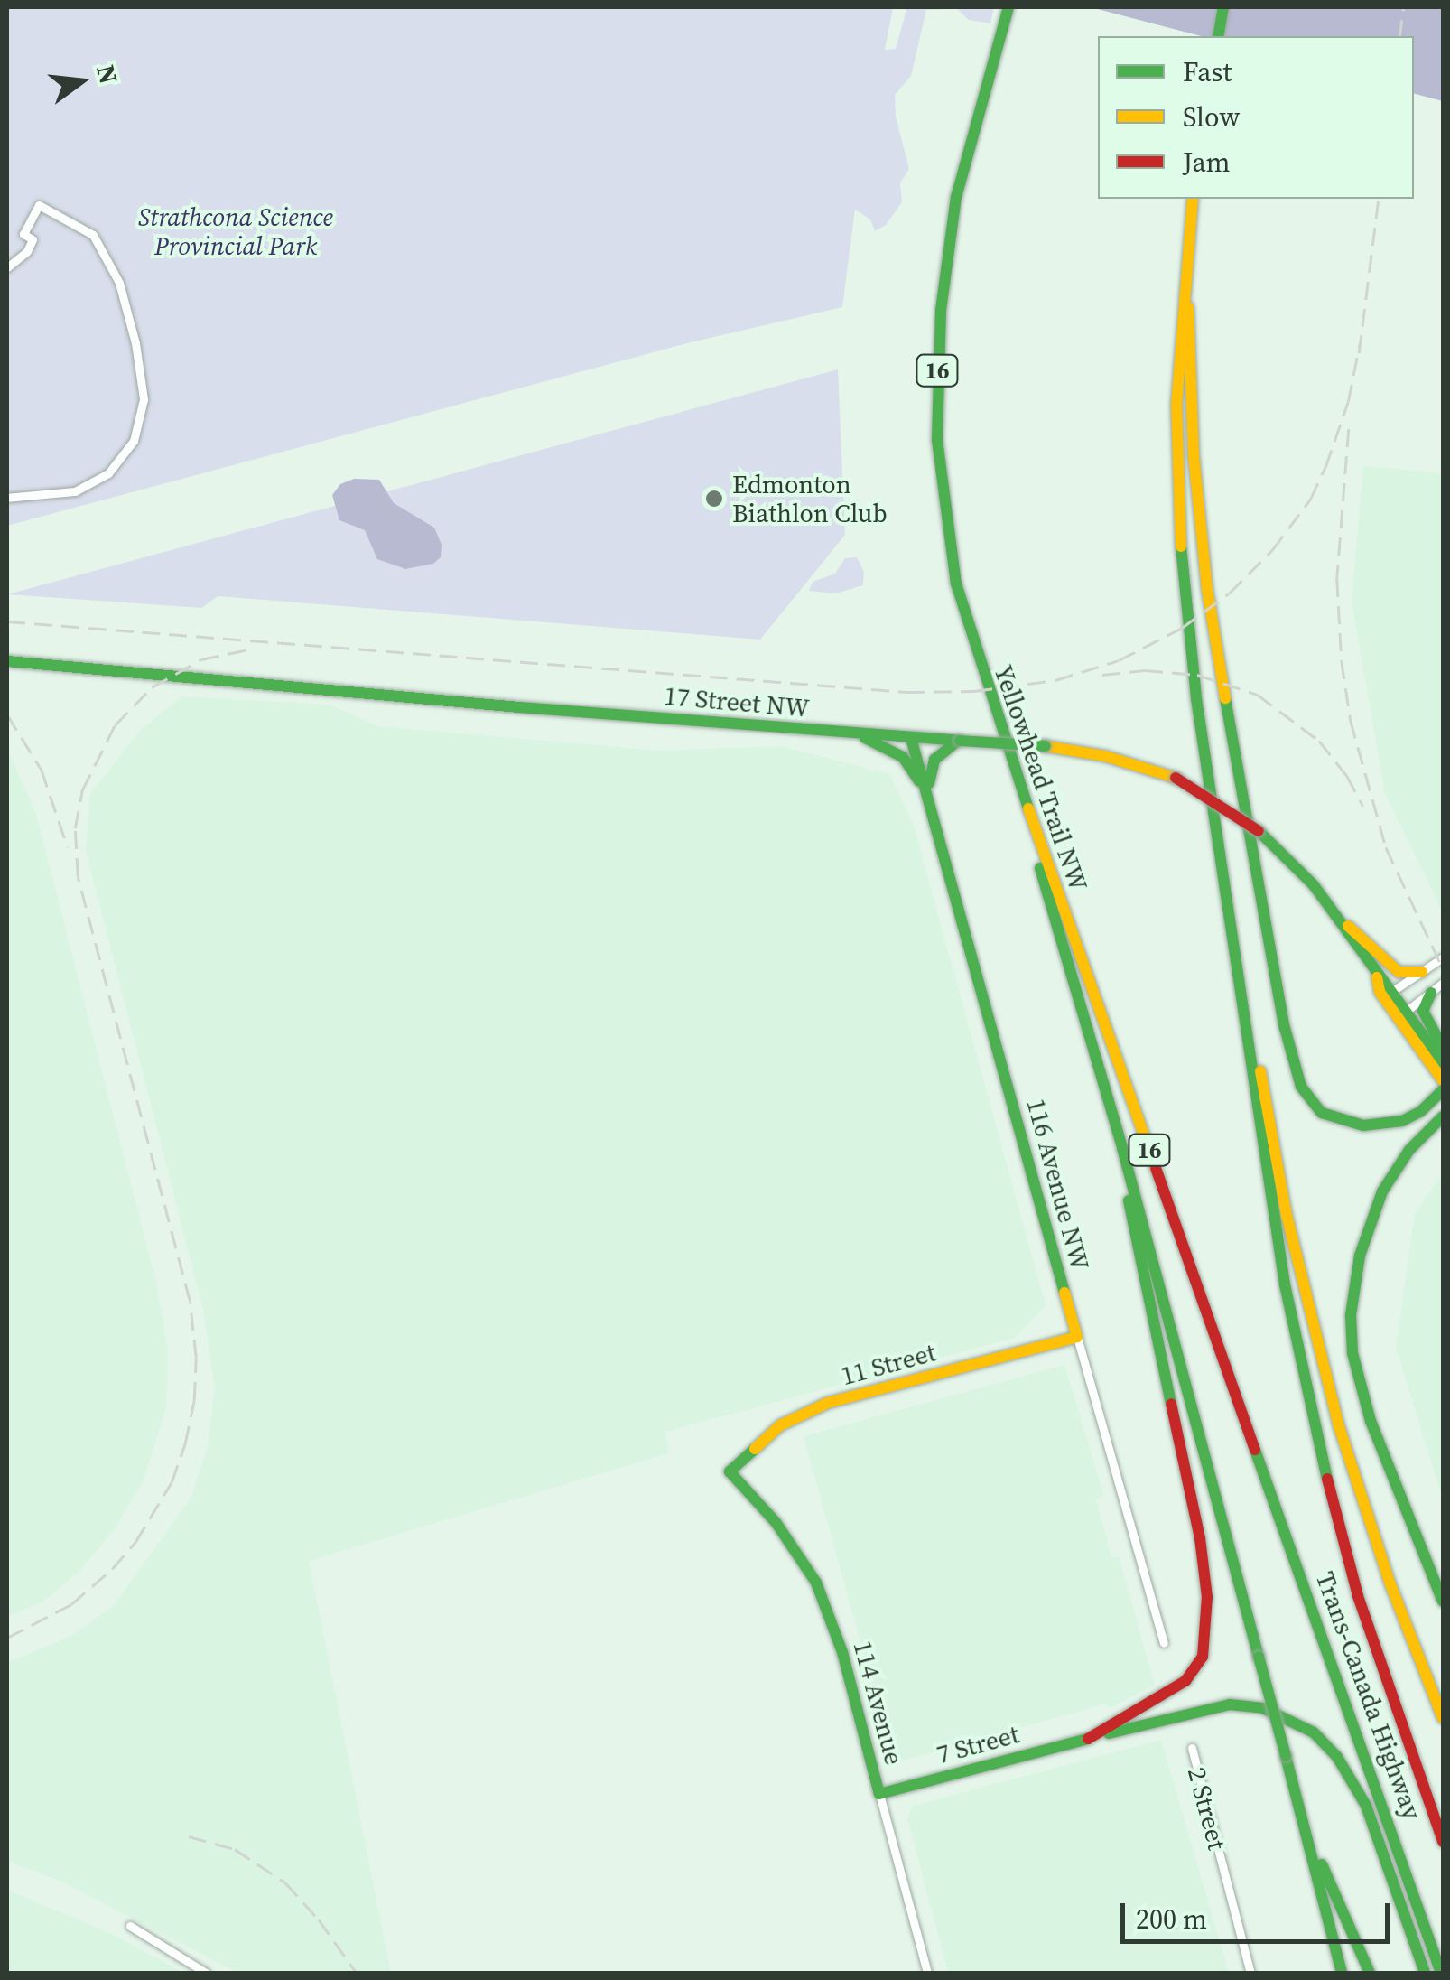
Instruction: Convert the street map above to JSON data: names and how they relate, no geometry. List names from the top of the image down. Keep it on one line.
{"streets":{"main road":["16","17 Street NW","Yellowhead Trail NW","116 Avenue NW","11 Street","Trans-Canada Highway","114 Avenue","7 Street"],"street":["2 Street"]},"crossings":[["17 Street NW","116 Avenue NW"],["Yellowhead Trail NW","Trans-Canada Highway"],["116 Avenue NW","11 Street"],["11 Street","114 Avenue"],["114 Avenue","7 Street"]],"parks":["Strathcona Science Provincial Park"],"places":["Edmonton Biathlon Club"],"legend":["Fast","Slow","Jam"],"scale_bar":"200 m","north":"right"}
